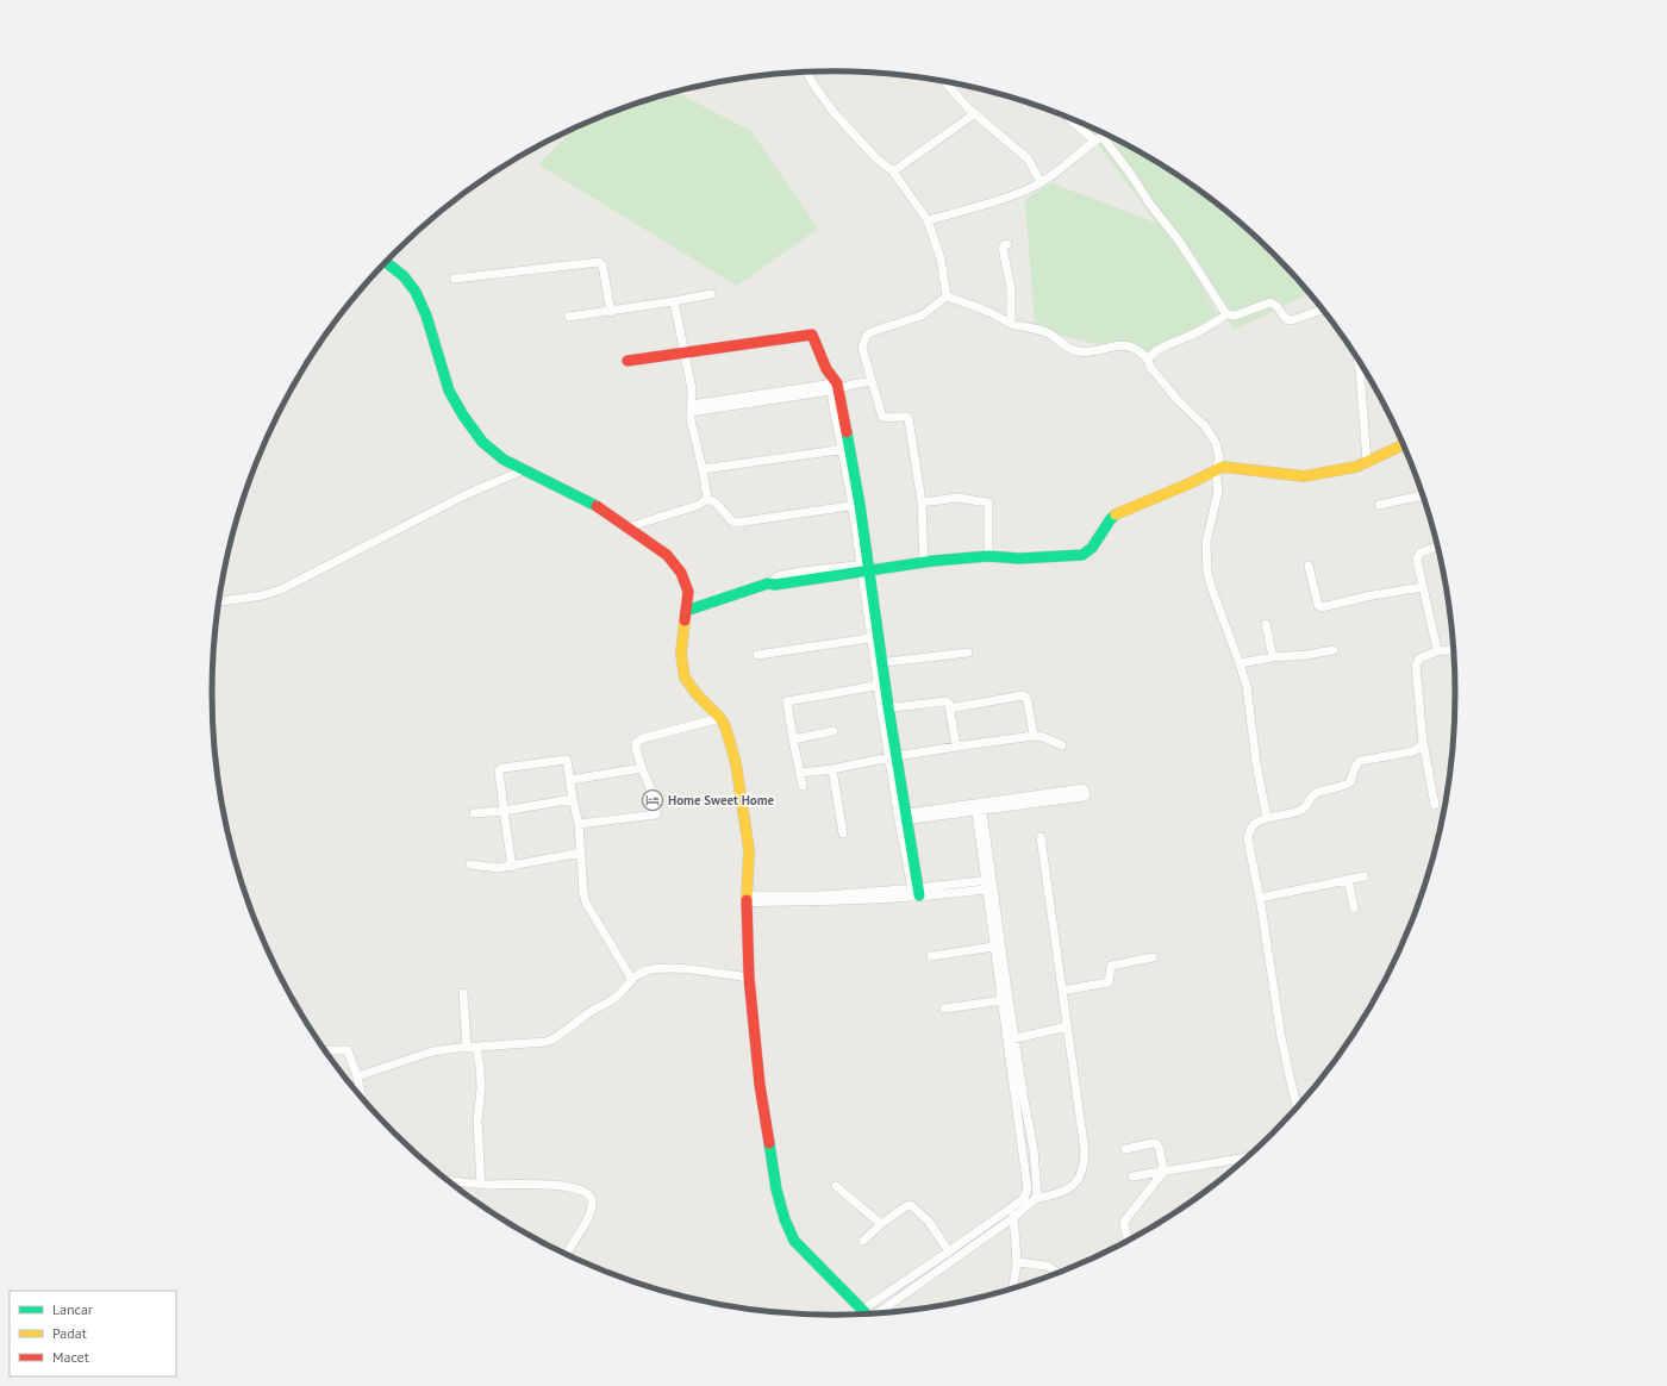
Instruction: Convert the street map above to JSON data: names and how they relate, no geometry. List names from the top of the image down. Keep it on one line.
{"places":{"hotel":["Home Sweet Home"]},"legend":["Lancar","Padat","Macet"]}
